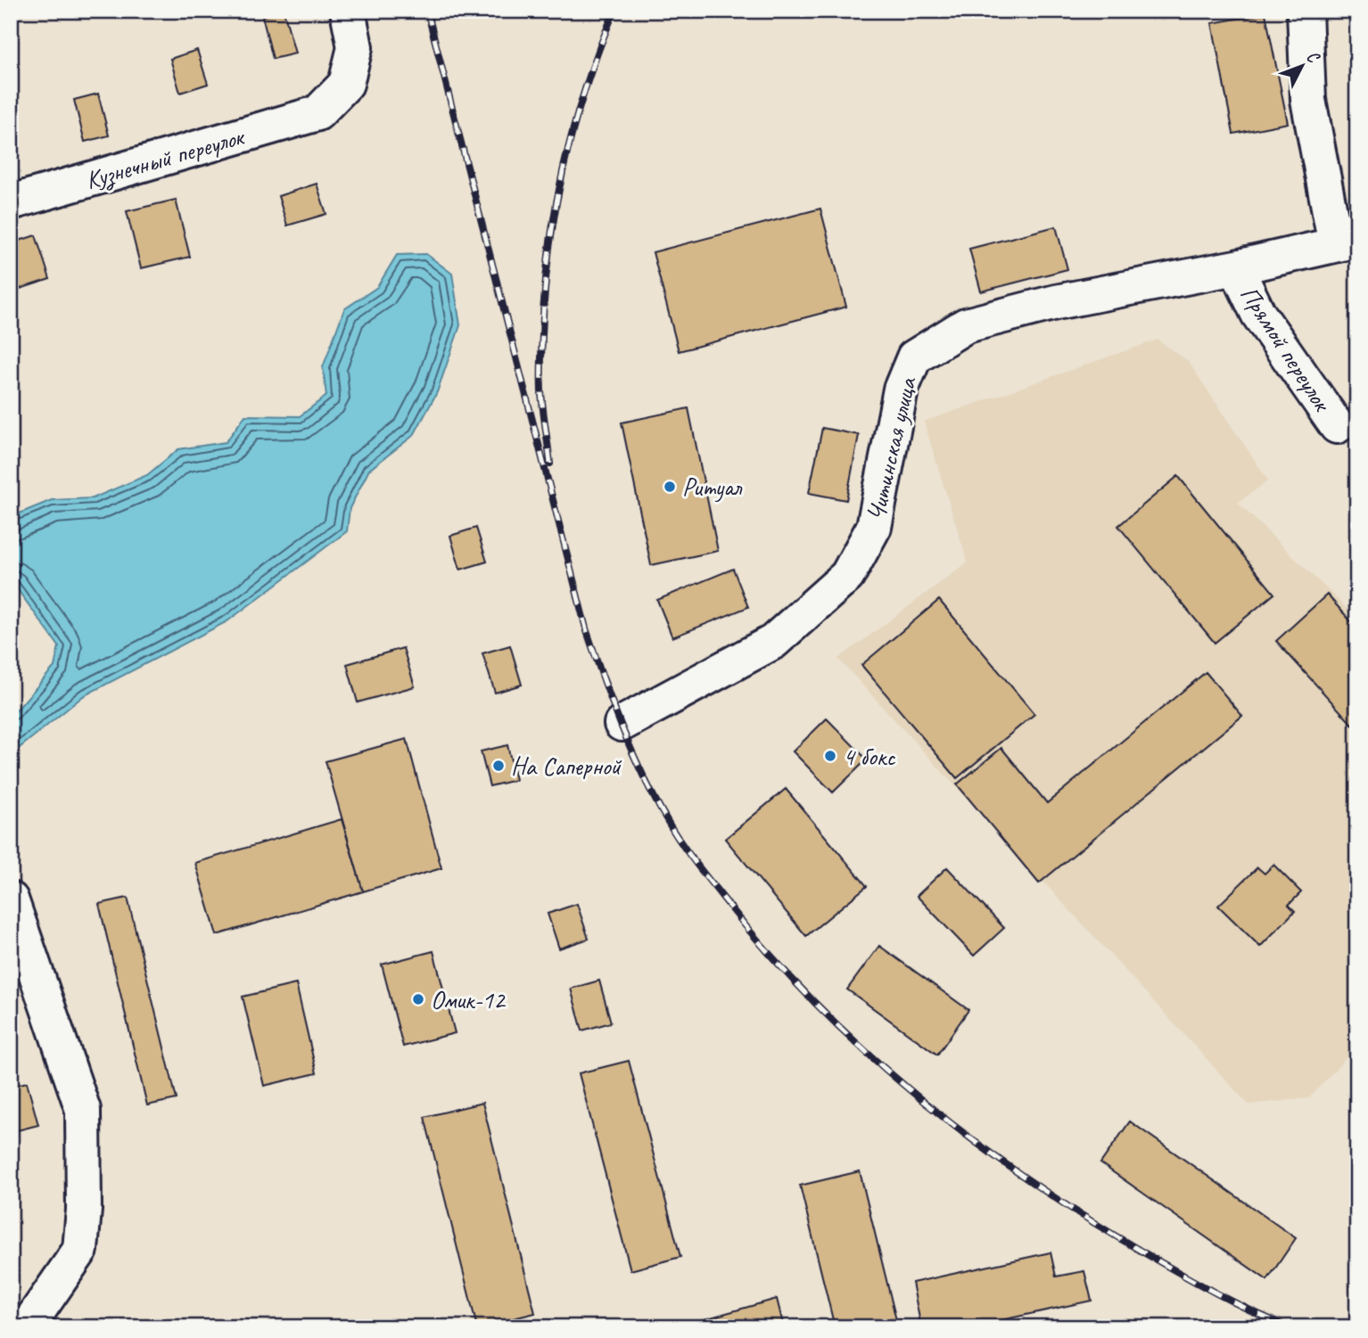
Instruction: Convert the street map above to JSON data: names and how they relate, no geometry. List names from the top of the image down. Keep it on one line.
{"streets":{"street":["Кузнечный переулок","Прямой переулок","Читинская улица"]},"crossings":[["Прямой переулок","Читинская улица"]],"places":["Ритуал","4 бокс","На Саперной","Омик-12"],"north":"top right"}
